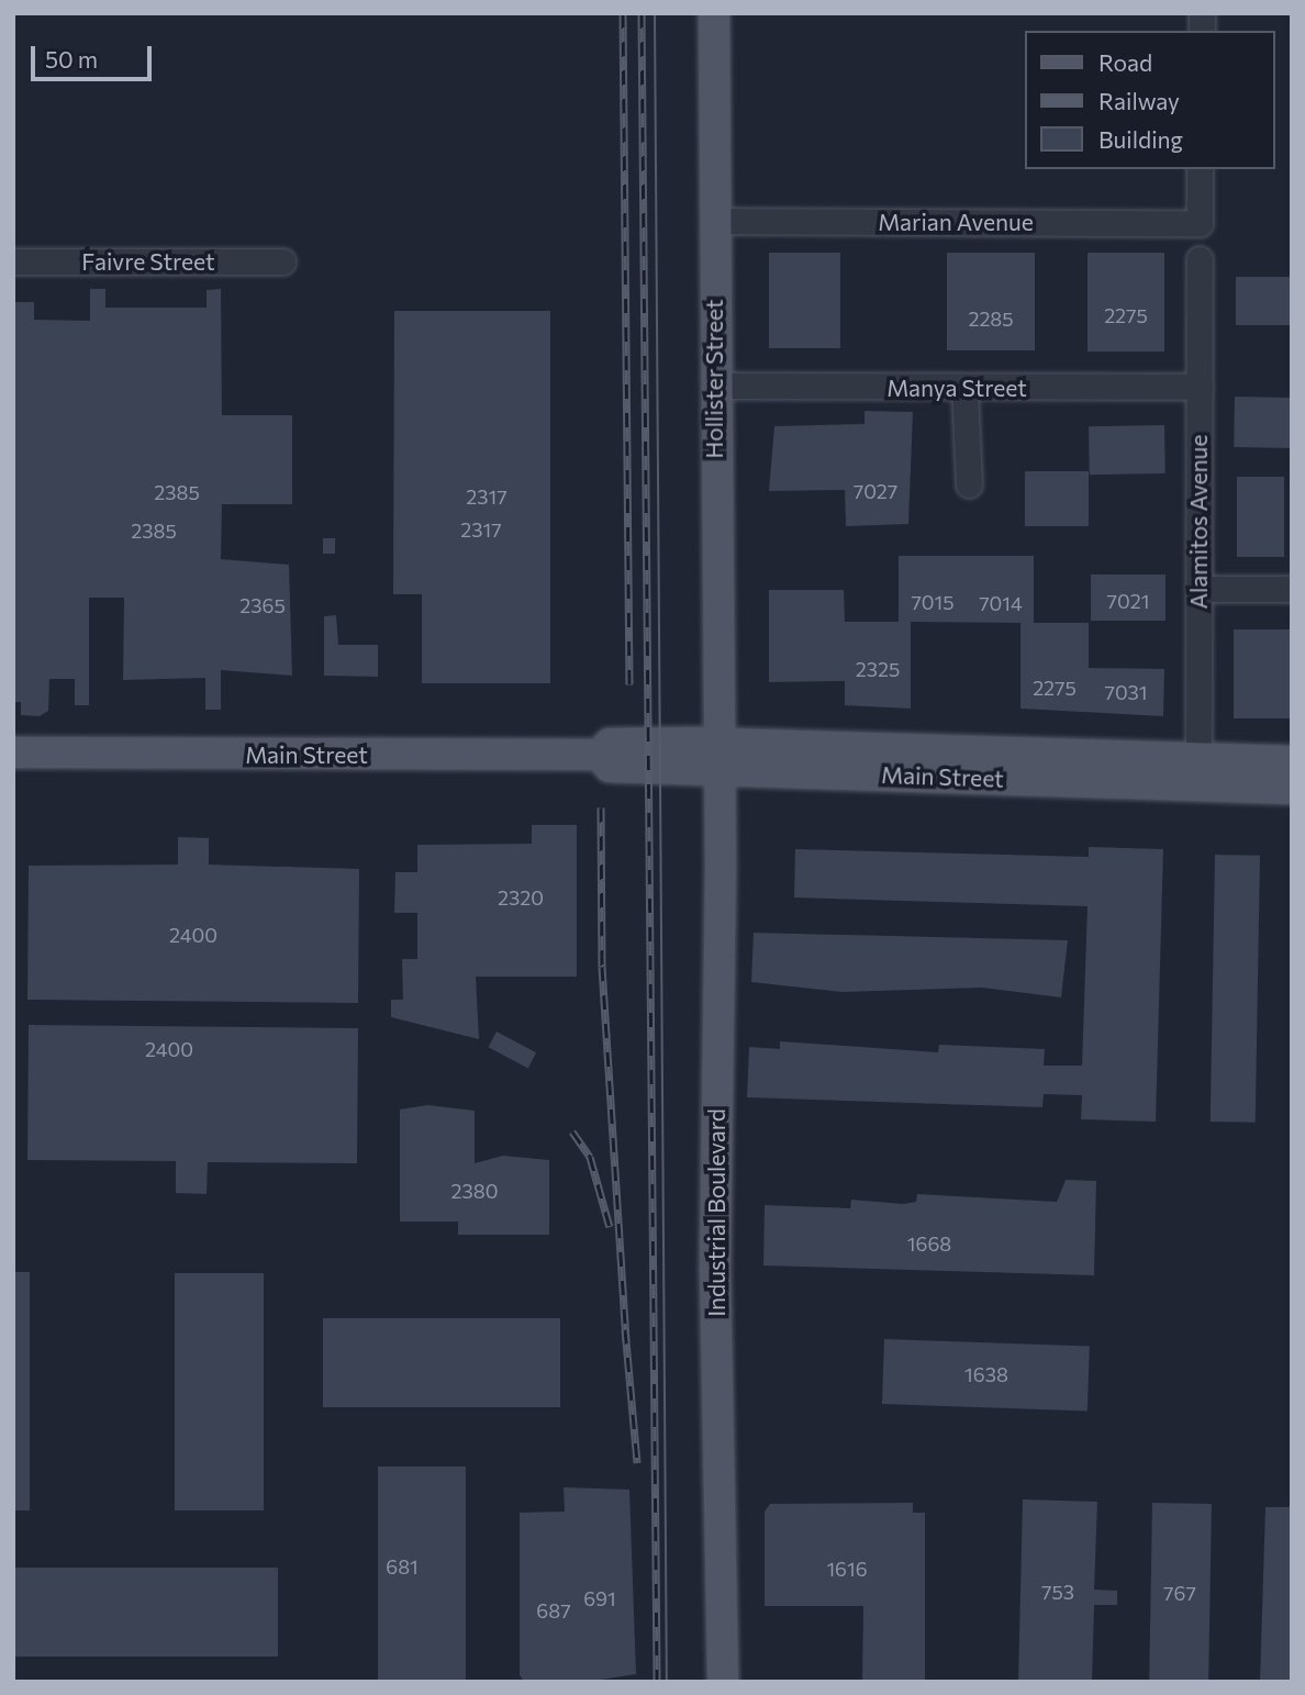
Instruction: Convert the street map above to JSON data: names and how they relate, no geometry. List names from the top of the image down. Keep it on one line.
{"streets":{"main road":["Hollister Street","Main Street","Industrial Boulevard"],"street":["Marian Avenue","Faivre Street","Manya Street","Alamitos Avenue"]},"crossings":[["Marian Avenue","Hollister Street"],["Hollister Street","Manya Street"],["Hollister Street","Main Street"],["Hollister Street","Industrial Boulevard"],["Manya Street","Alamitos Avenue"],["Alamitos Avenue","Main Street"],["Main Street","Industrial Boulevard"]],"house_numbers":["2275","2285","7027","2385","2317","2317","2385","7021","7015","7014","2365","2325","2275","7031","2320","2400","2400","2380","1668","1638","681","1616","753","767","691","687"],"legend":["Road","Railway","Building"],"scale_bar":"50 m"}
